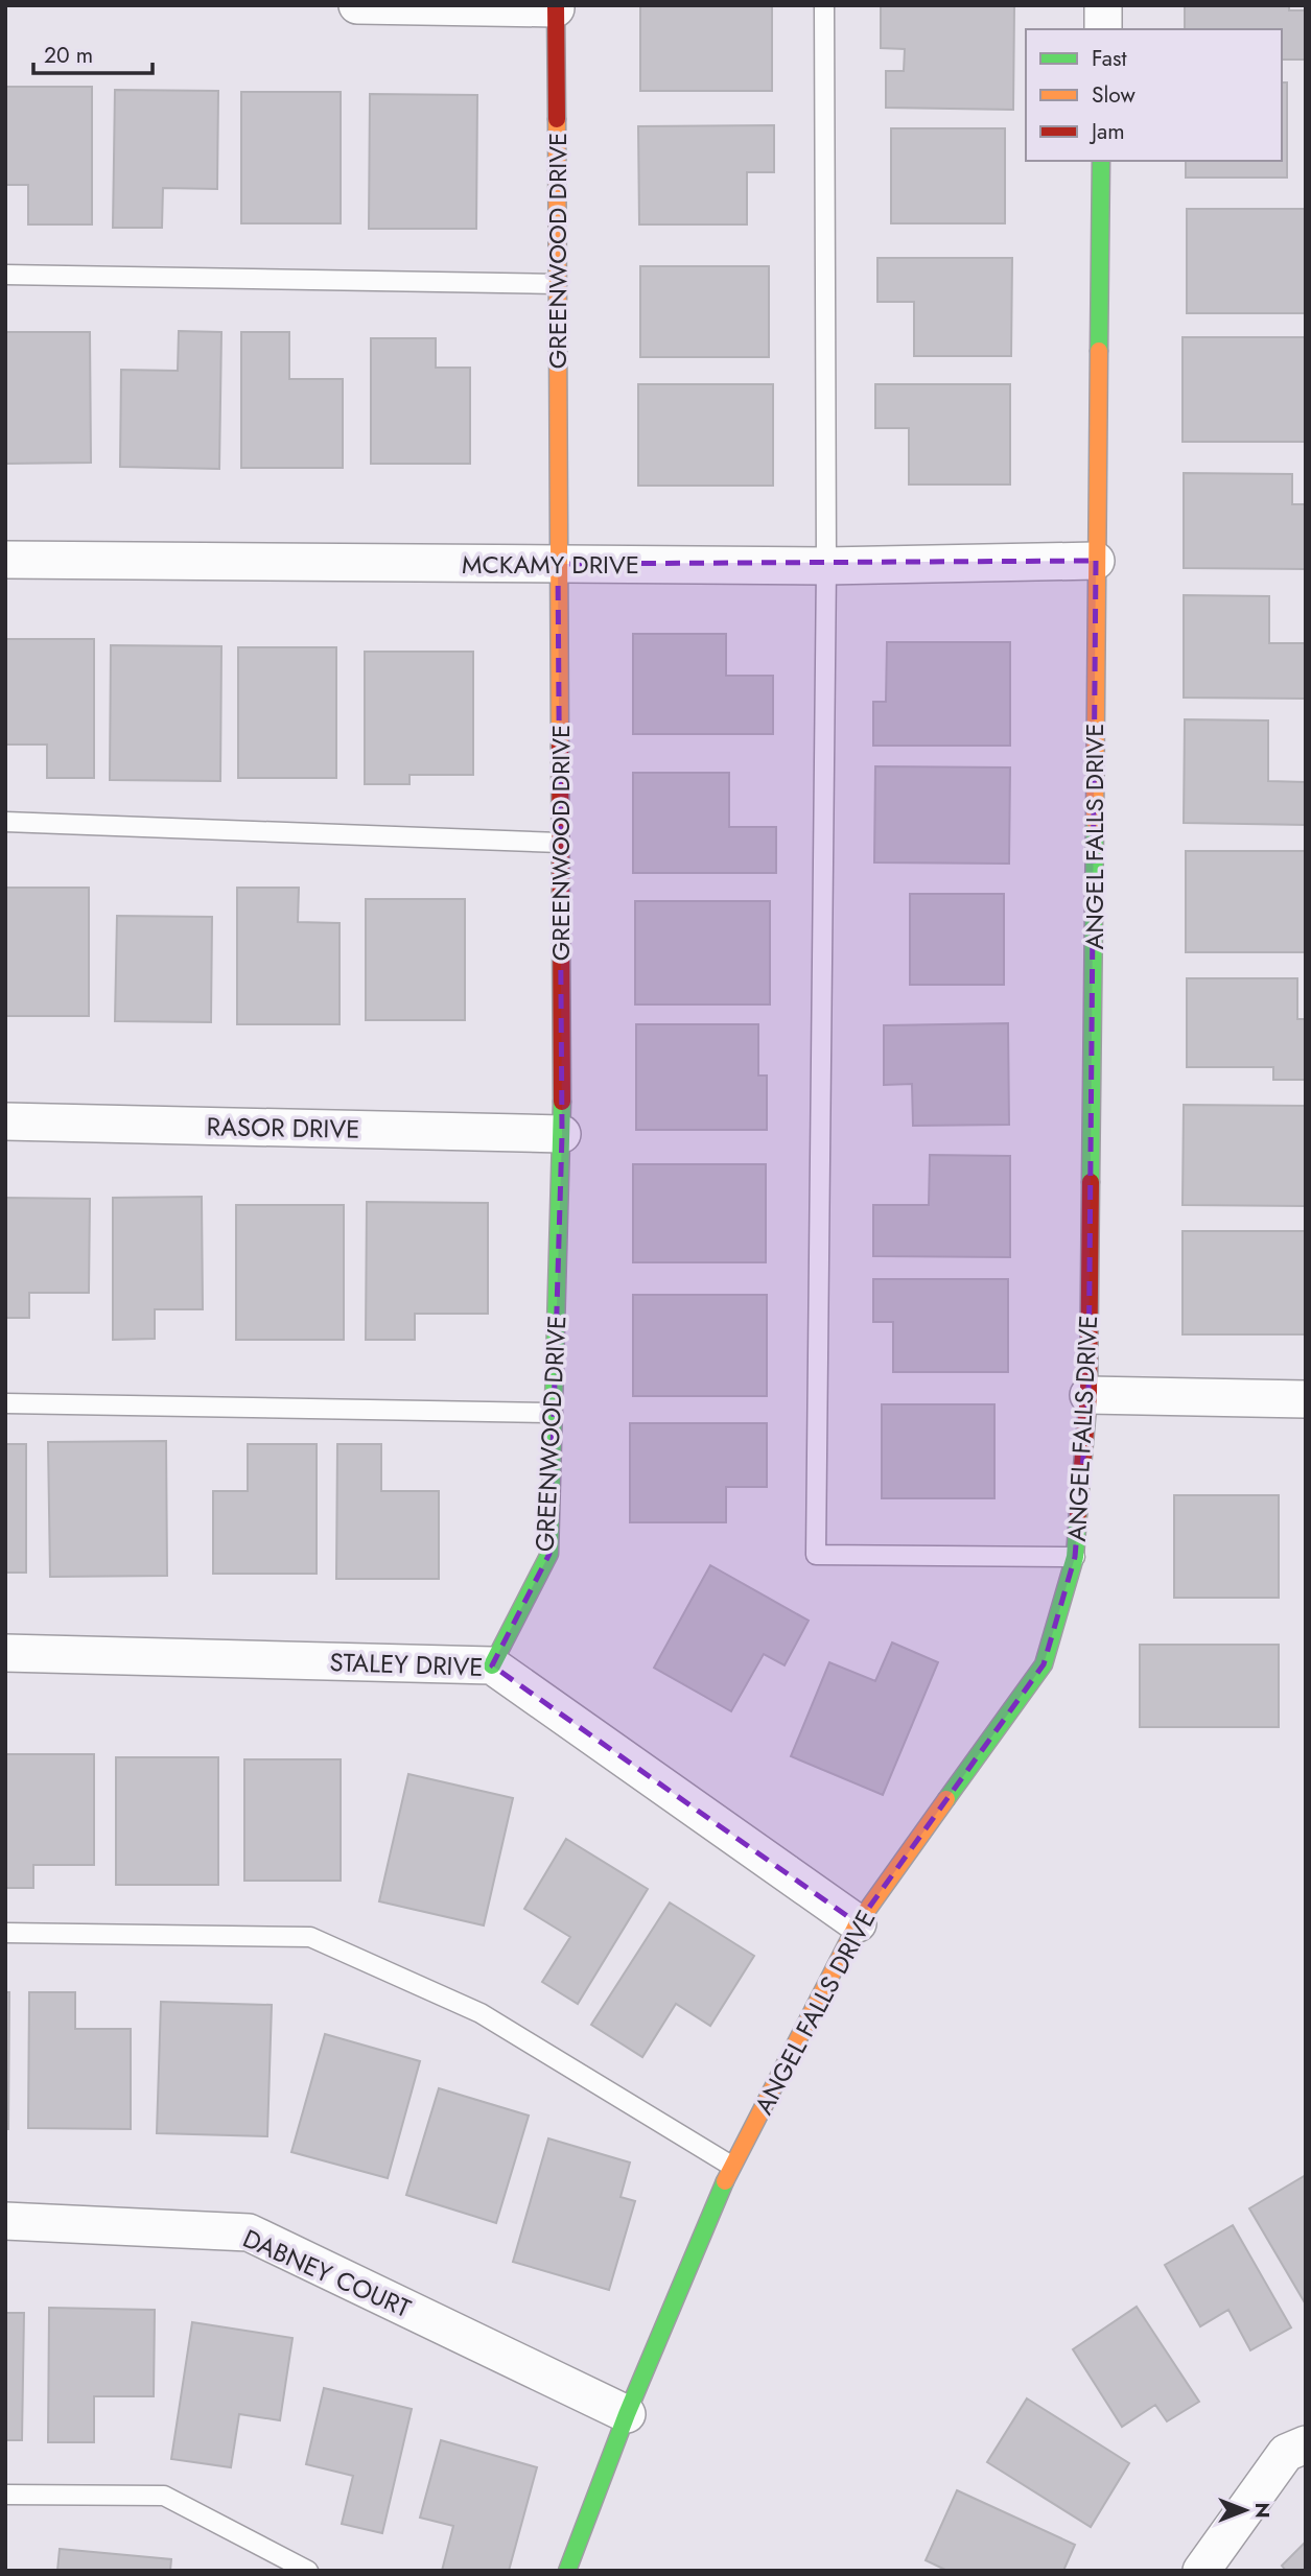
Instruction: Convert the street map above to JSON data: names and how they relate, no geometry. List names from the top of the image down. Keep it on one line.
{"streets":{"street":["GREENWOOD DRIVE","MCKAMY DRIVE","ANGEL FALLS DRIVE","RASOR DRIVE","STALEY DRIVE","DABNEY COURT"]},"crossings":[["GREENWOOD DRIVE","MCKAMY DRIVE"],["GREENWOOD DRIVE","RASOR DRIVE"],["GREENWOOD DRIVE","STALEY DRIVE"],["MCKAMY DRIVE","ANGEL FALLS DRIVE"],["ANGEL FALLS DRIVE","STALEY DRIVE"],["ANGEL FALLS DRIVE","DABNEY COURT"]],"legend":["Fast","Slow","Jam"],"scale_bar":"20 m","north":"right"}
